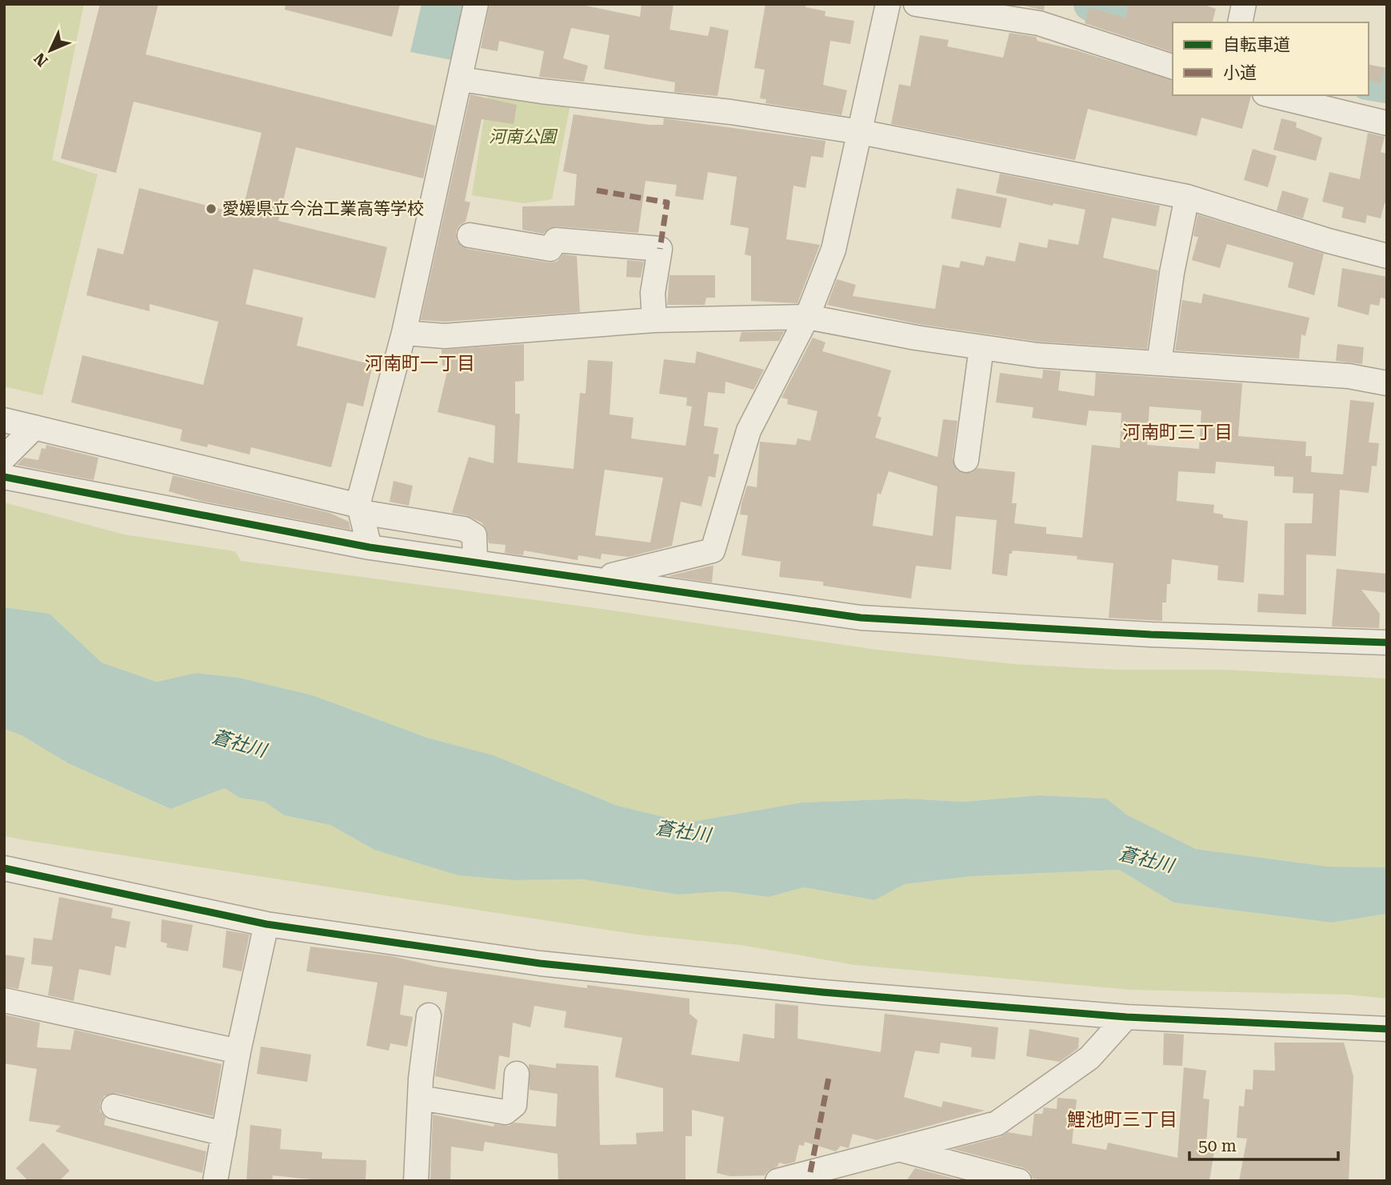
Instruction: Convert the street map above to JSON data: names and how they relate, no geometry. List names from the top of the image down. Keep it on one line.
{"districts":["河南町一丁目","河南町三丁目","鯉池町三丁目"],"water":["蒼社川"],"parks":["河南公園"],"places":["愛媛県立今治工業高等学校"],"legend":["自転車道","小道"],"scale_bar":"50 m","north":"bottom left"}
